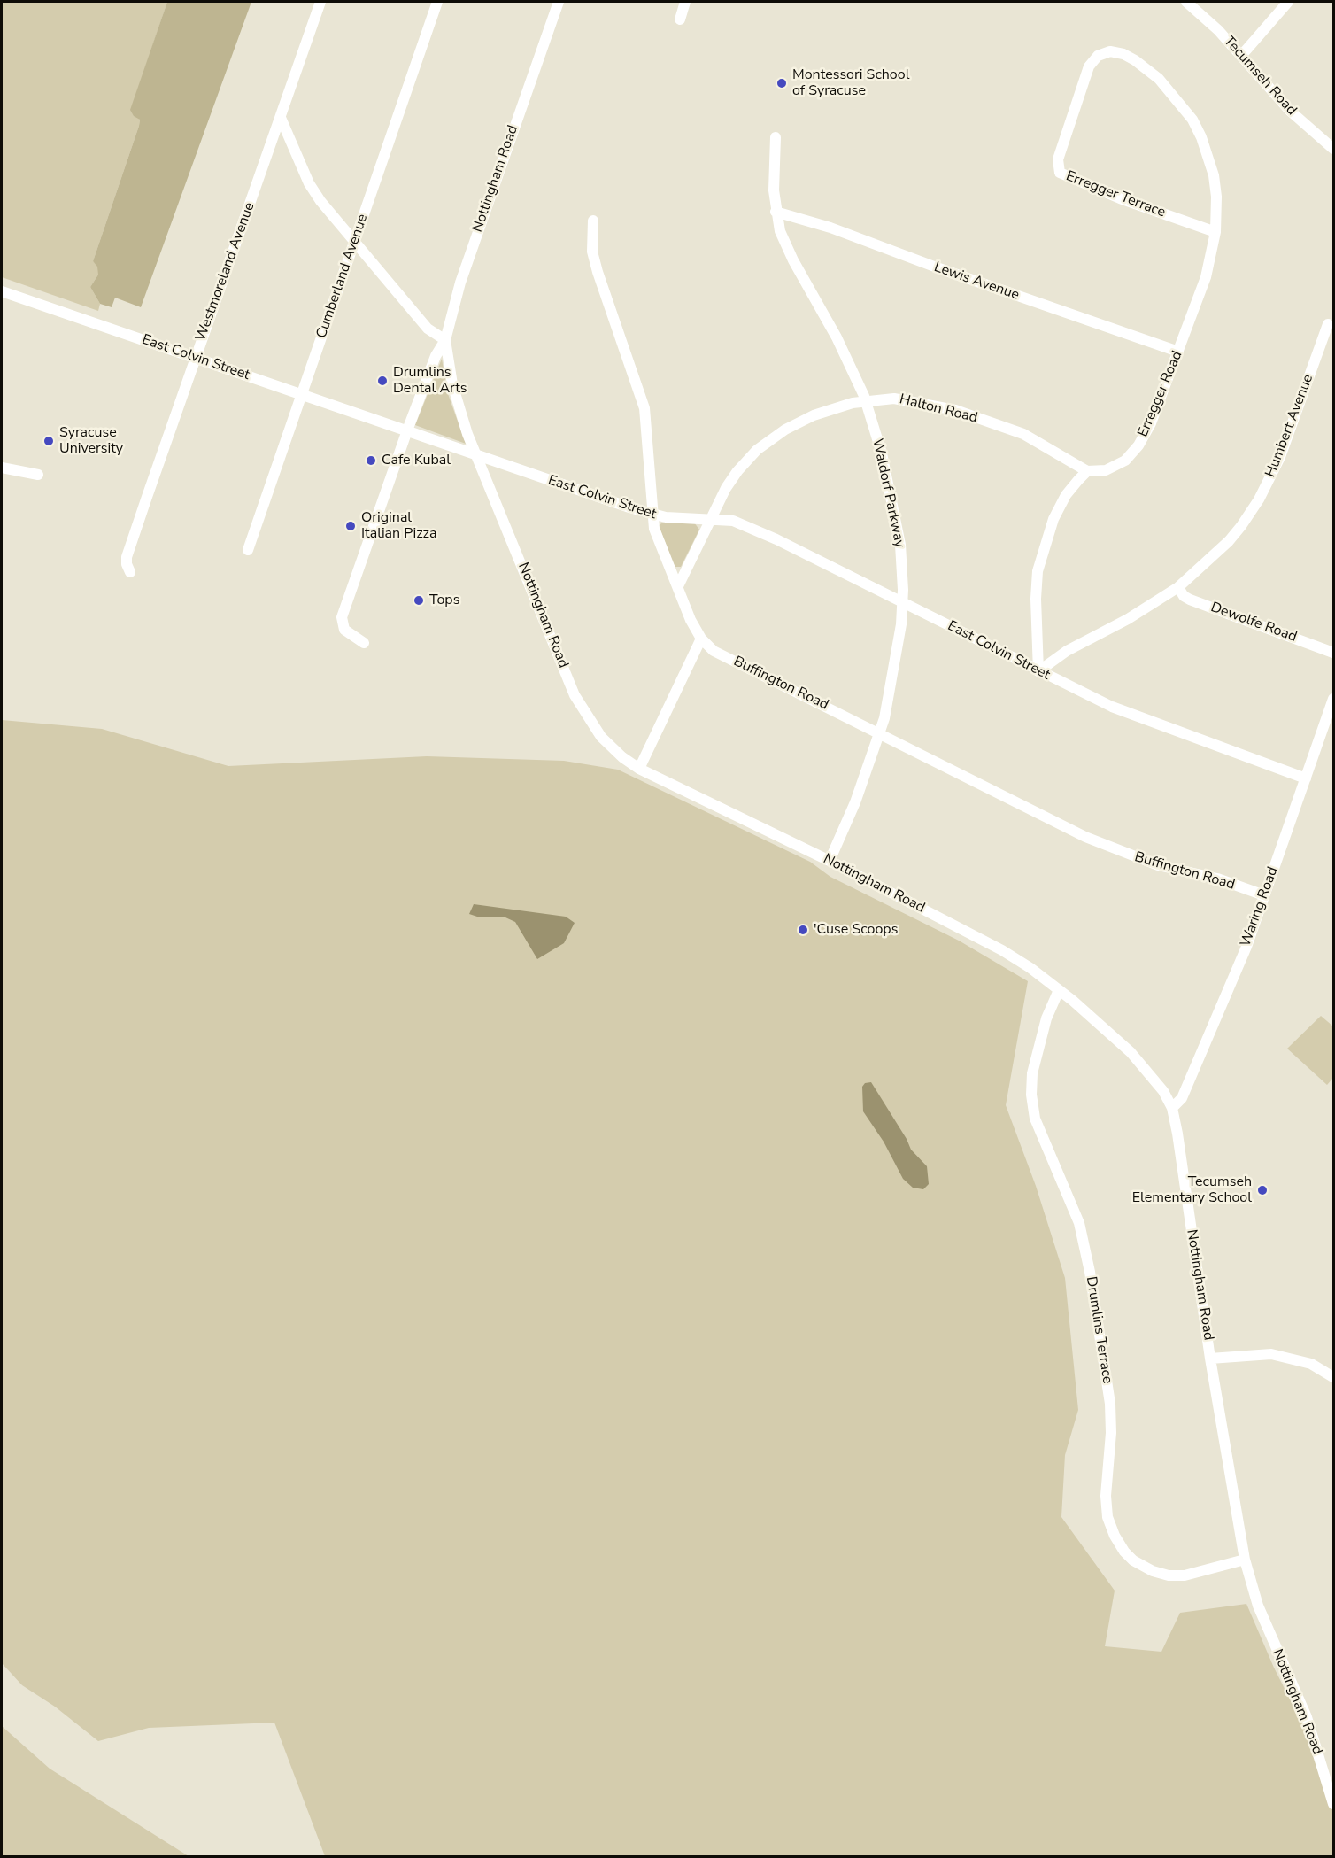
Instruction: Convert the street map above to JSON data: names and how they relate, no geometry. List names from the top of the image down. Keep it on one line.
{"streets":{"street":["Tecumseh Road","Nottingham Road","Erregger Terrace","Westmoreland Avenue","Cumberland Avenue","Lewis Avenue","East Colvin Street","Erregger Road","Halton Road","Humbert Avenue","Waldorf Parkway","Dewolfe Road","Buffington Road","Waring Road","Drumlins Terrace"]},"crossings":[["Nottingham Road","East Colvin Street"],["Nottingham Road","Waldorf Parkway"],["Nottingham Road","Waring Road"],["Nottingham Road","Drumlins Terrace"],["Erregger Terrace","Erregger Road"],["Westmoreland Avenue","East Colvin Street"],["Cumberland Avenue","East Colvin Street"],["Lewis Avenue","Erregger Road"],["Lewis Avenue","Waldorf Parkway"],["East Colvin Street","Halton Road"],["East Colvin Street","Humbert Avenue"],["East Colvin Street","Waldorf Parkway"],["East Colvin Street","Buffington Road"],["East Colvin Street","Waring Road"],["Erregger Road","Halton Road"],["Halton Road","Waldorf Parkway"],["Halton Road","Buffington Road"],["Humbert Avenue","Dewolfe Road"],["Waldorf Parkway","Buffington Road"],["Buffington Road","Waring Road"]],"places":["Montessori School of Syracuse","Drumlins Dental Arts","Syracuse University","Cafe Kubal","Original Italian Pizza","Tops","'Cuse Scoops","Tecumseh Elementary School"]}
